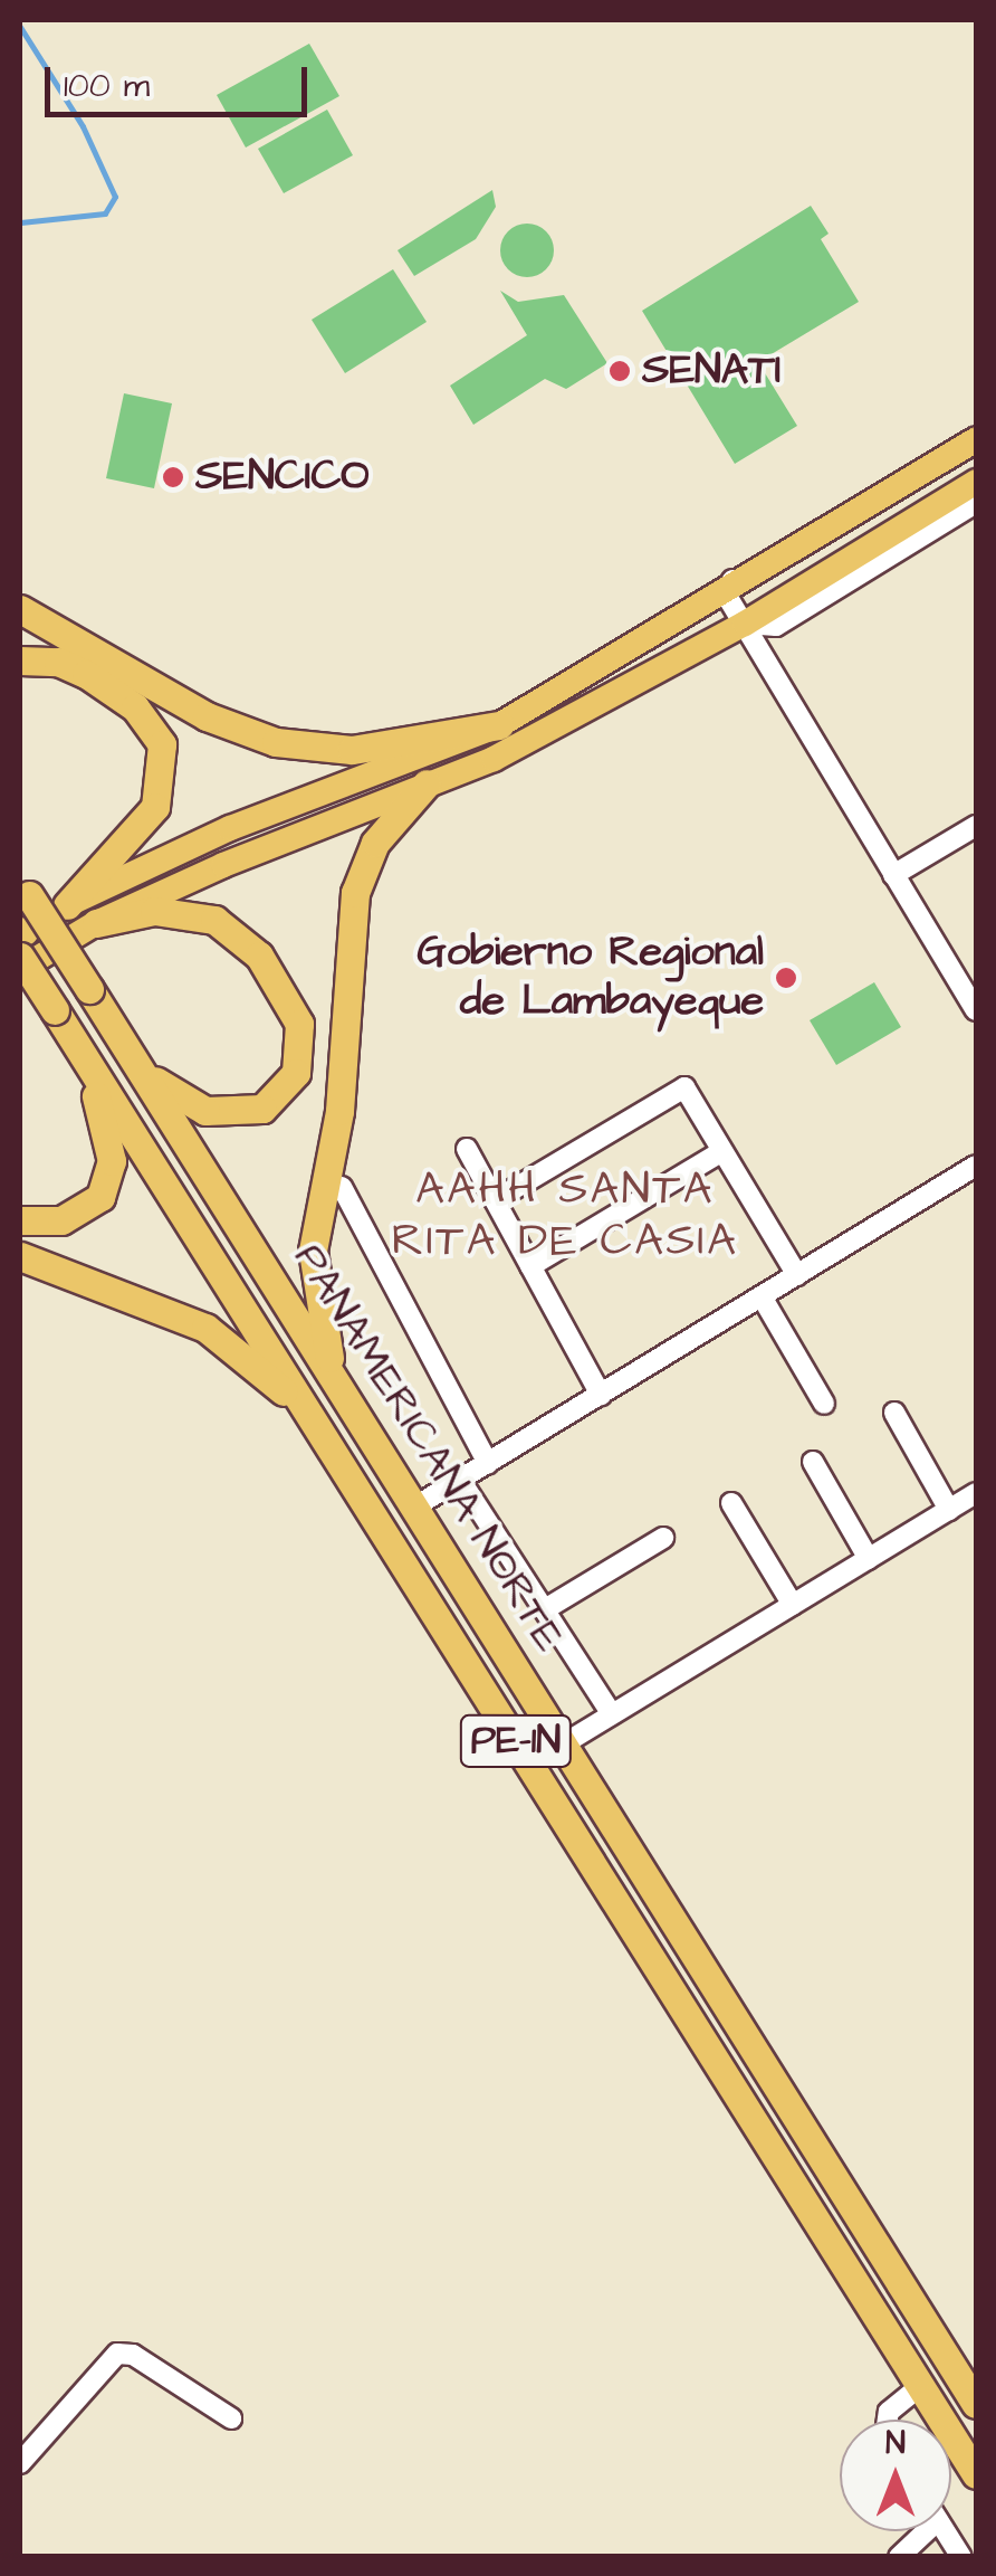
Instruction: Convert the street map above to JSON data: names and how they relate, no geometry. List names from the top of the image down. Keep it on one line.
{"streets":{"highway":["PANAMERICANA NORTE","PE-1N"]},"districts":["AAHH SANTA RITA DE CASIA"],"places":["SENATI","SENCICO","Gobierno Regional de Lambayeque"],"scale_bar":"100 m","north":"top"}
